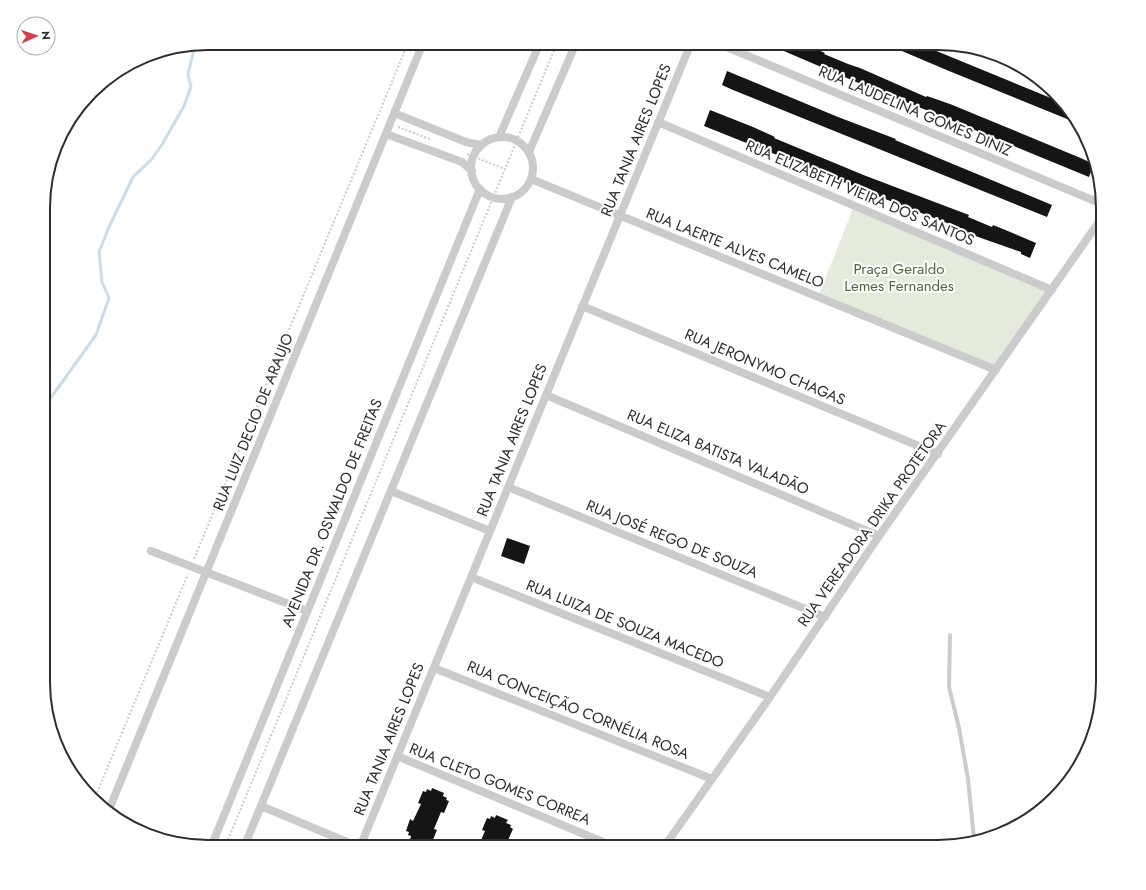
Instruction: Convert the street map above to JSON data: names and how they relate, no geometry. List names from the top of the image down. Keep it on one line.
{"streets":{"street":["RUA LAUDELINA GOMES DINIZ","RUA TANIA AIRES LOPES","RUA ELIZABETH VIEIRA DOS SANTOS","RUA LAERTE ALVES CAMELO","RUA JERONYMO CHAGAS","RUA LUIZ DECIO DE ARAUJO","RUA ELIZA BATISTA VALADÃO","AVENIDA DR. OSWALDO DE FREITAS","RUA VEREADORA DRIKA PROTETORA","RUA JOSÉ REGO DE SOUZA","RUA LUIZA DE SOUZA MACEDO","RUA CONCEIÇÃO CORNÉLIA ROSA","RUA CLETO GOMES CORREA"]},"crossings":[["RUA TANIA AIRES LOPES","RUA ELIZABETH VIEIRA DOS SANTOS"],["RUA TANIA AIRES LOPES","RUA LAERTE ALVES CAMELO"],["RUA TANIA AIRES LOPES","RUA JERONYMO CHAGAS"],["RUA TANIA AIRES LOPES","RUA ELIZA BATISTA VALADÃO"],["RUA TANIA AIRES LOPES","RUA JOSÉ REGO DE SOUZA"],["RUA TANIA AIRES LOPES","RUA LUIZA DE SOUZA MACEDO"],["RUA TANIA AIRES LOPES","RUA CONCEIÇÃO CORNÉLIA ROSA"],["RUA TANIA AIRES LOPES","RUA CLETO GOMES CORREA"],["RUA ELIZABETH VIEIRA DOS SANTOS","RUA VEREADORA DRIKA PROTETORA"],["RUA LAERTE ALVES CAMELO","RUA VEREADORA DRIKA PROTETORA"],["RUA JERONYMO CHAGAS","RUA VEREADORA DRIKA PROTETORA"],["RUA ELIZA BATISTA VALADÃO","RUA VEREADORA DRIKA PROTETORA"],["RUA VEREADORA DRIKA PROTETORA","RUA JOSÉ REGO DE SOUZA"],["RUA VEREADORA DRIKA PROTETORA","RUA LUIZA DE SOUZA MACEDO"],["RUA VEREADORA DRIKA PROTETORA","RUA CONCEIÇÃO CORNÉLIA ROSA"]],"parks":["Praça Geraldo Lemes Fernandes"],"north":"right"}
